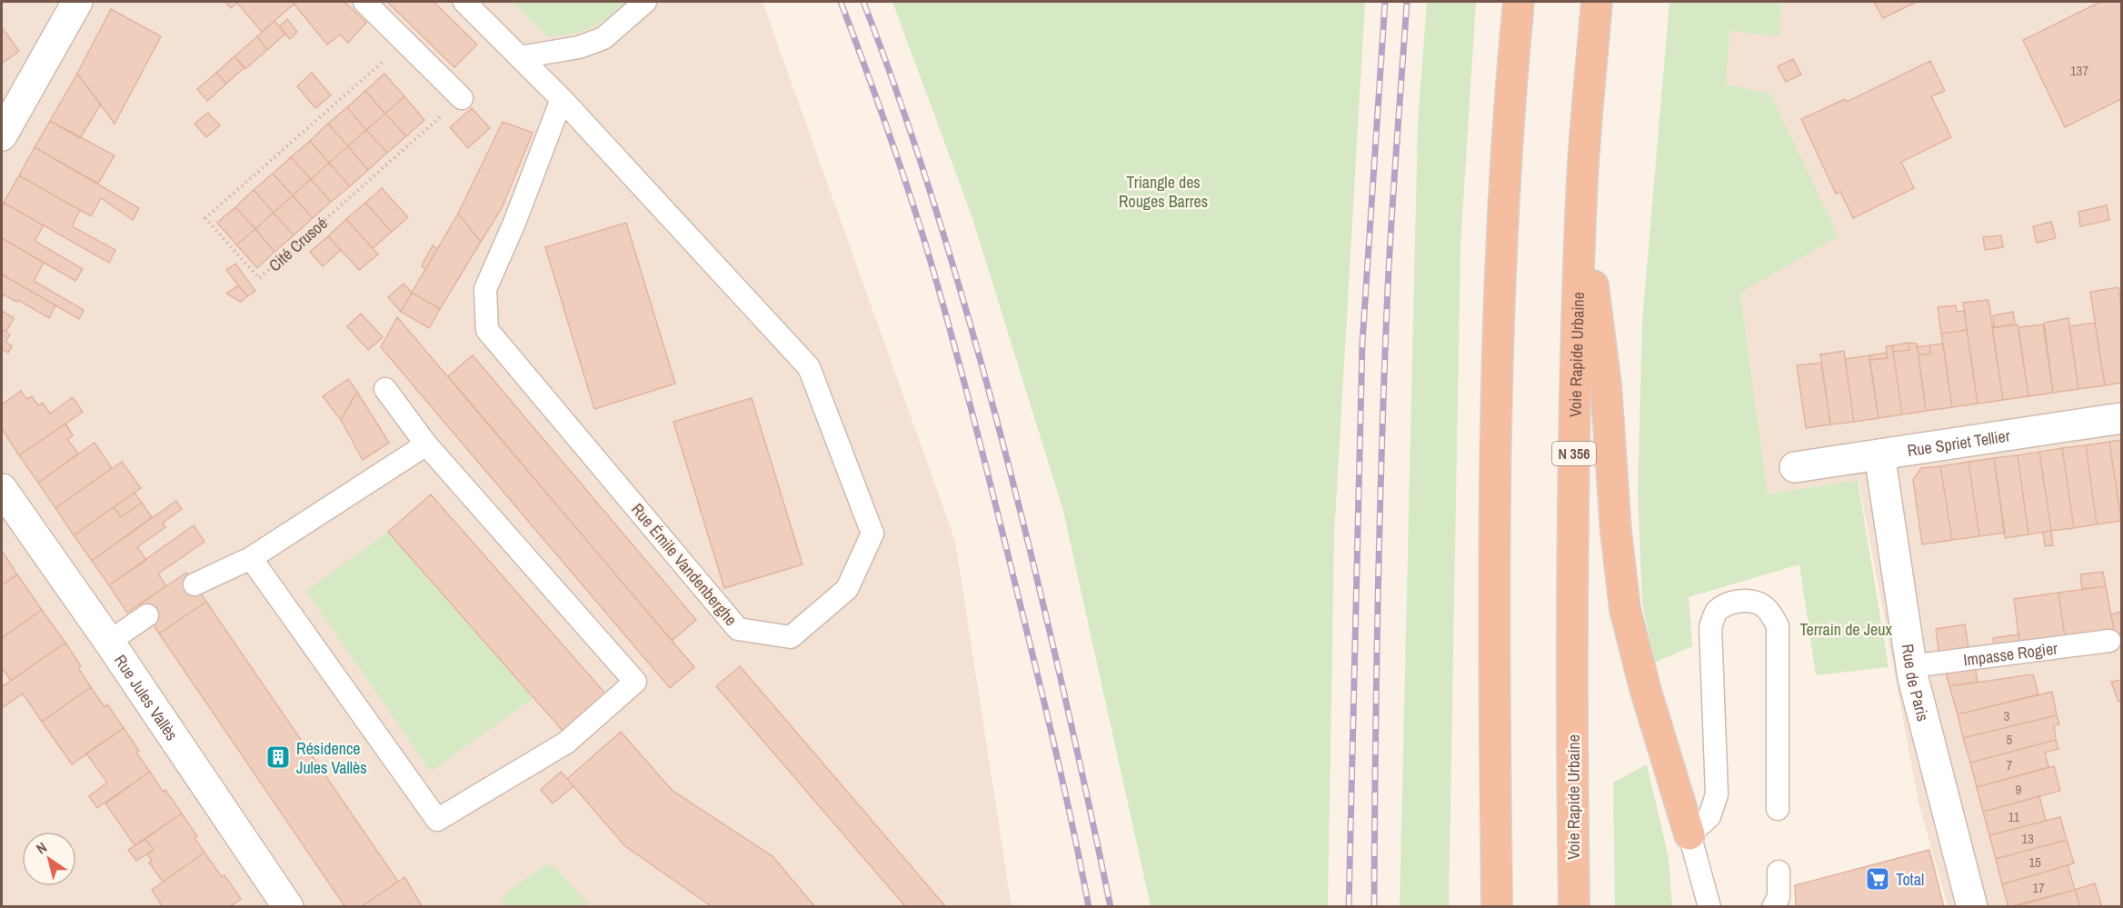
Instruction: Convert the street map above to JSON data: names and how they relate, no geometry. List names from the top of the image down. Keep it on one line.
{"streets":{"highway":["Voie Rapide Urbaine","N 356"],"street":["Rue Spriet Tellier","Rue de Paris","Rue Jules Vallès"],"lane":["Rue Émile Vandenberghe","Impasse Rogier"],"path":["Cité Crusoé"]},"crossings":[["Rue Spriet Tellier","Rue de Paris"],["Impasse Rogier","Rue de Paris"]],"parks":["Triangle des Rouges Barres","Terrain de Jeux"],"places":{"building":["Résidence Jules Vallès"],"supermarket":["Total"]},"house_numbers":["137","3","5","7","9","11","13","15","17"],"north":"top left"}
